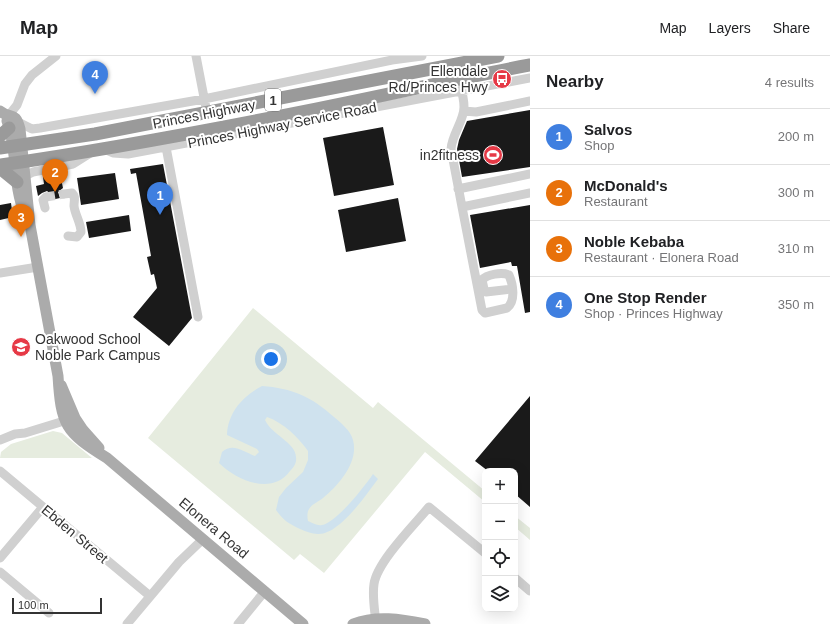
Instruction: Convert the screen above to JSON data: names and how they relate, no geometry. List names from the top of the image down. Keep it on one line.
{"streets":{"highway":["1","Princes Highway"],"main road":["Elonera Road"],"street":["Princes Highway Service Road","Ebden Street"]},"crossings":[["Princes Highway","Princes Highway Service Road"],["Princes Highway","Elonera Road"]],"places":{"bus stop":["Ellendale Rd/Princes Hwy"],"sports":["in2fitness"],"school or university":["Oakwood School Noble Park Campus"]},"scale_bar":"100 m","page":{"header":"Map","nav":["Map","Layers","Share"],"heading":["Nearby","4 results"],"pins":["4","2","1","3"],"list":[{"mark":"1","name":"Salvos","note":"Shop","value":"200 m"},{"mark":"2","name":"McDonald's","note":"Restaurant","value":"300 m"},{"mark":"3","name":"Noble Kebaba","note":"Restaurant · Elonera Road","value":"310 m"},{"mark":"4","name":"One Stop Render","note":"Shop · Princes Highway","value":"350 m"}],"map_buttons":["+","−"],"scale":"100 m"}}
